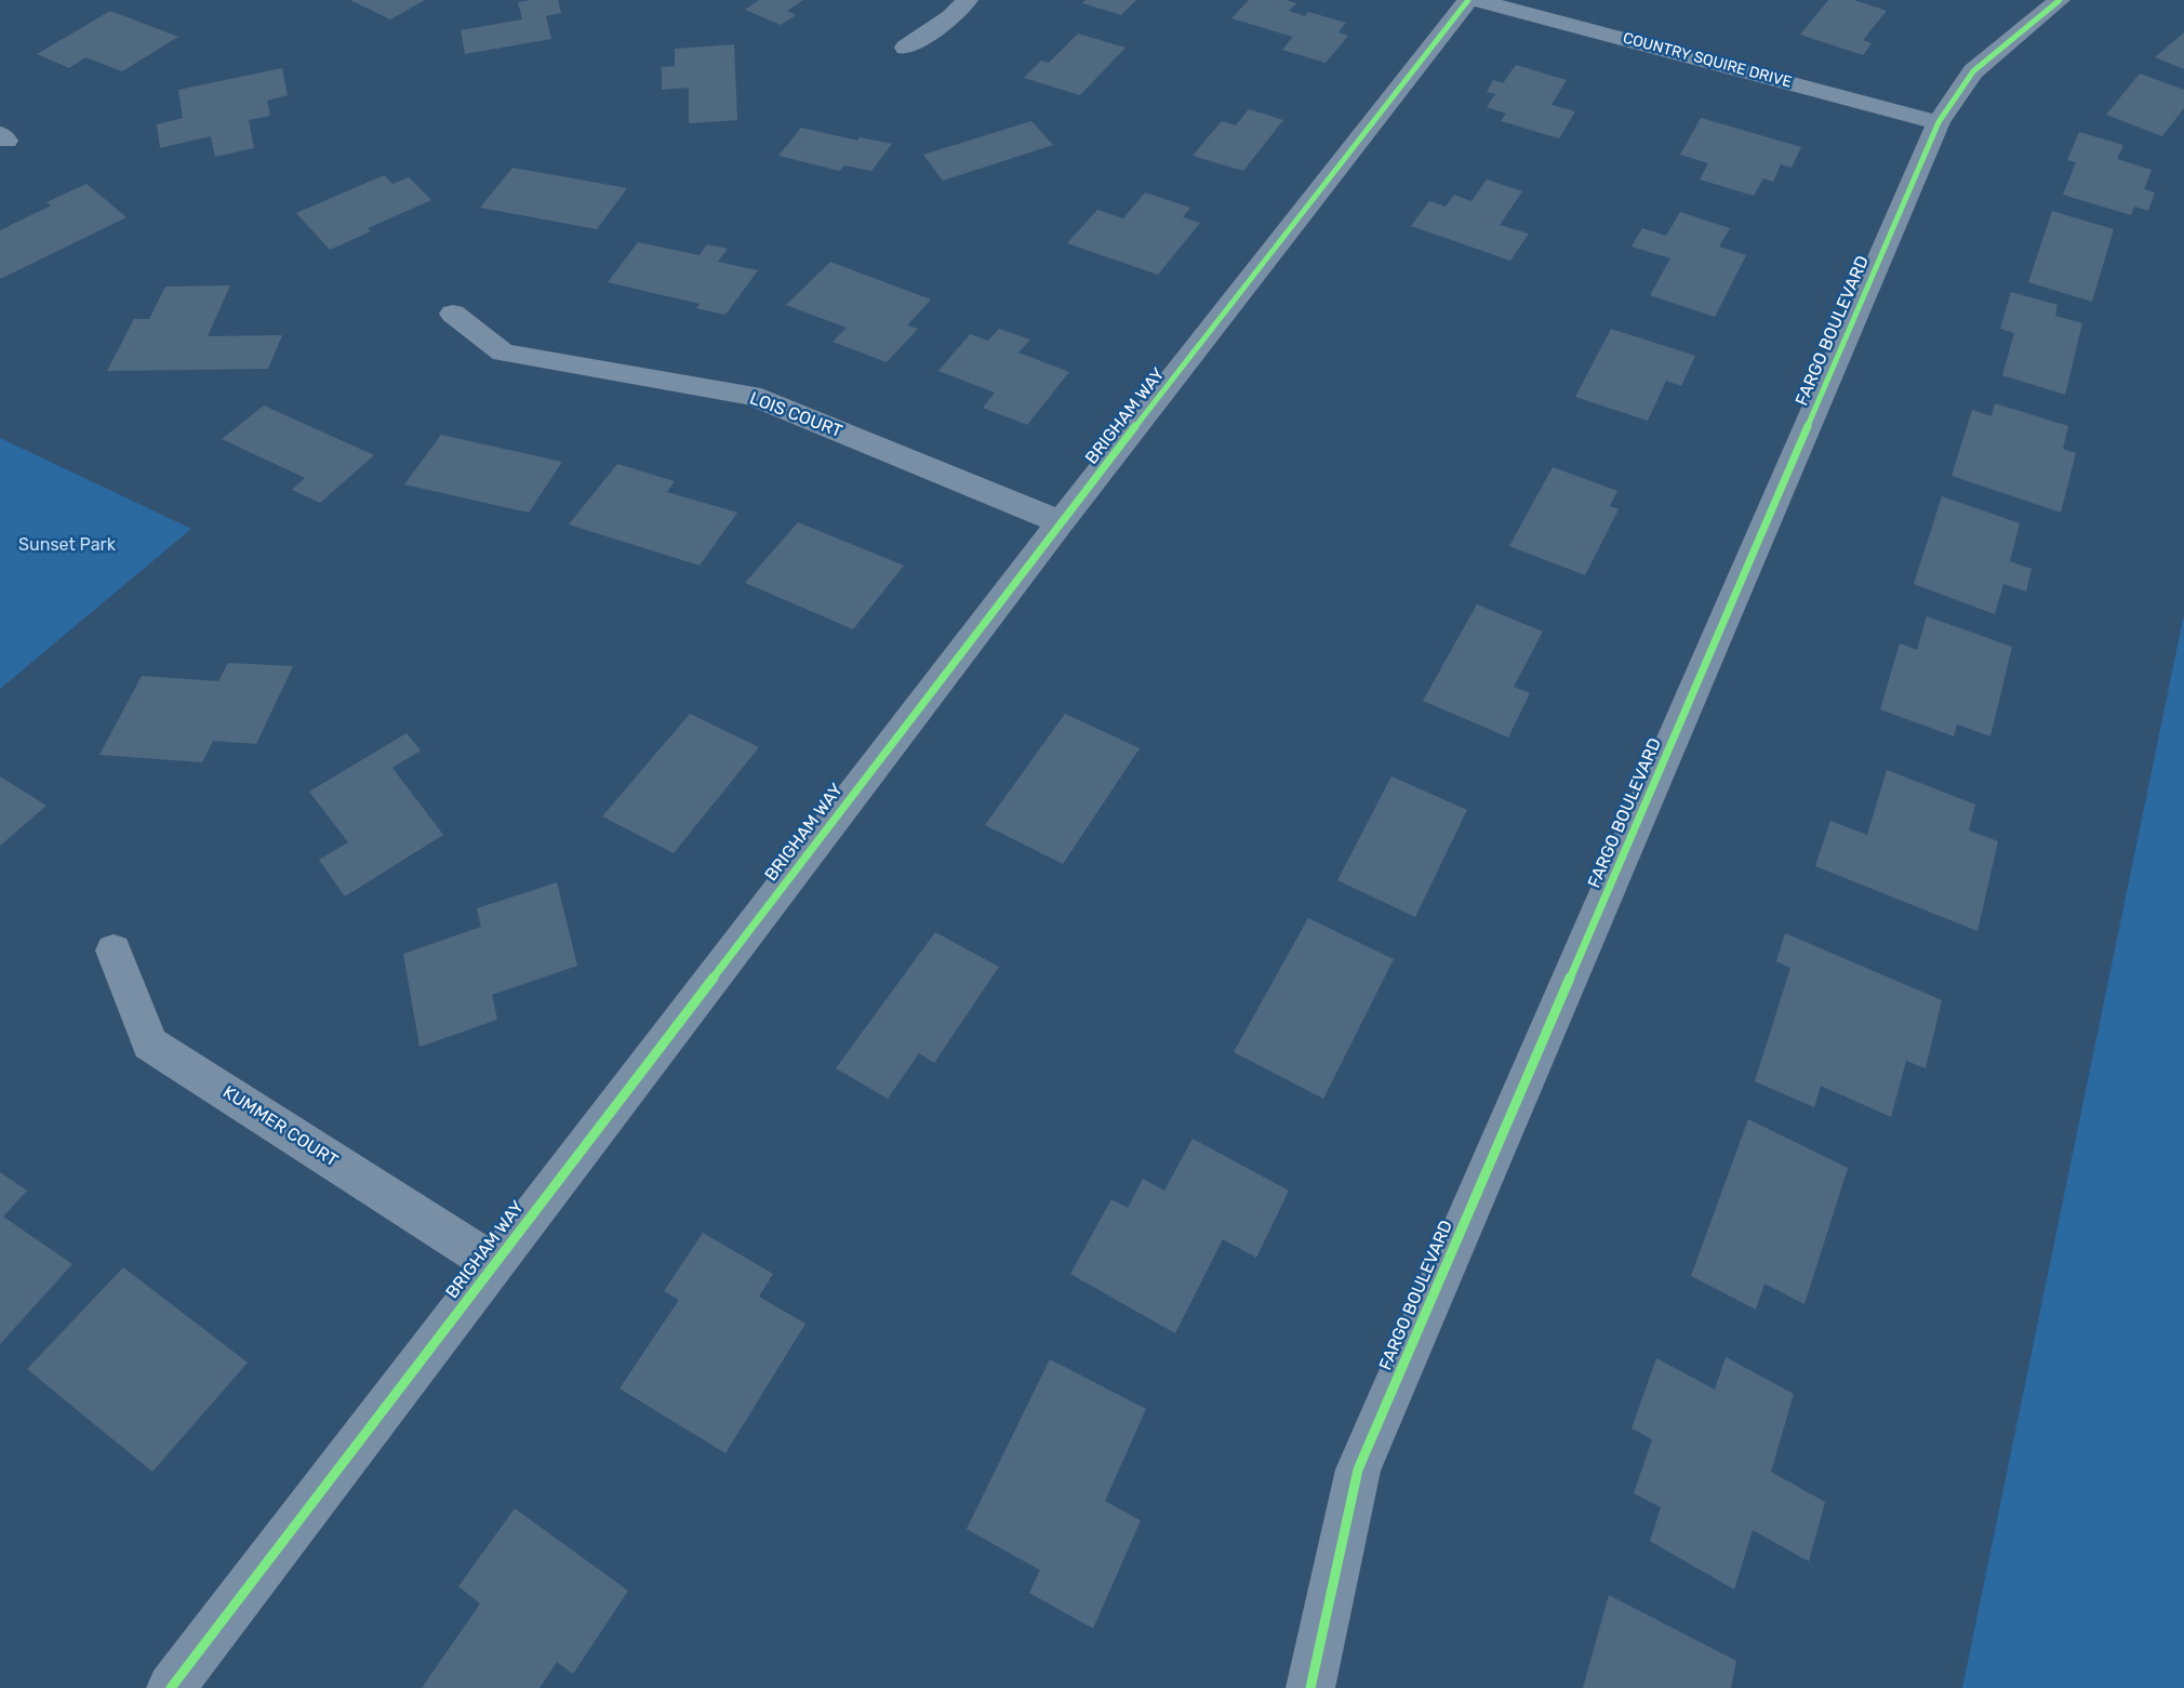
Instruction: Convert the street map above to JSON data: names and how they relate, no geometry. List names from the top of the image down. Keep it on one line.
{"streets":{"street":["COUNTRY SQUIRE DRIVE","FARGO BOULEVARD","LOIS COURT","BRIGHAM WAY","KUMMER COURT"]},"crossings":[["COUNTRY SQUIRE DRIVE","FARGO BOULEVARD"],["LOIS COURT","BRIGHAM WAY"],["BRIGHAM WAY","KUMMER COURT"]],"parks":["Sunset Park"]}
